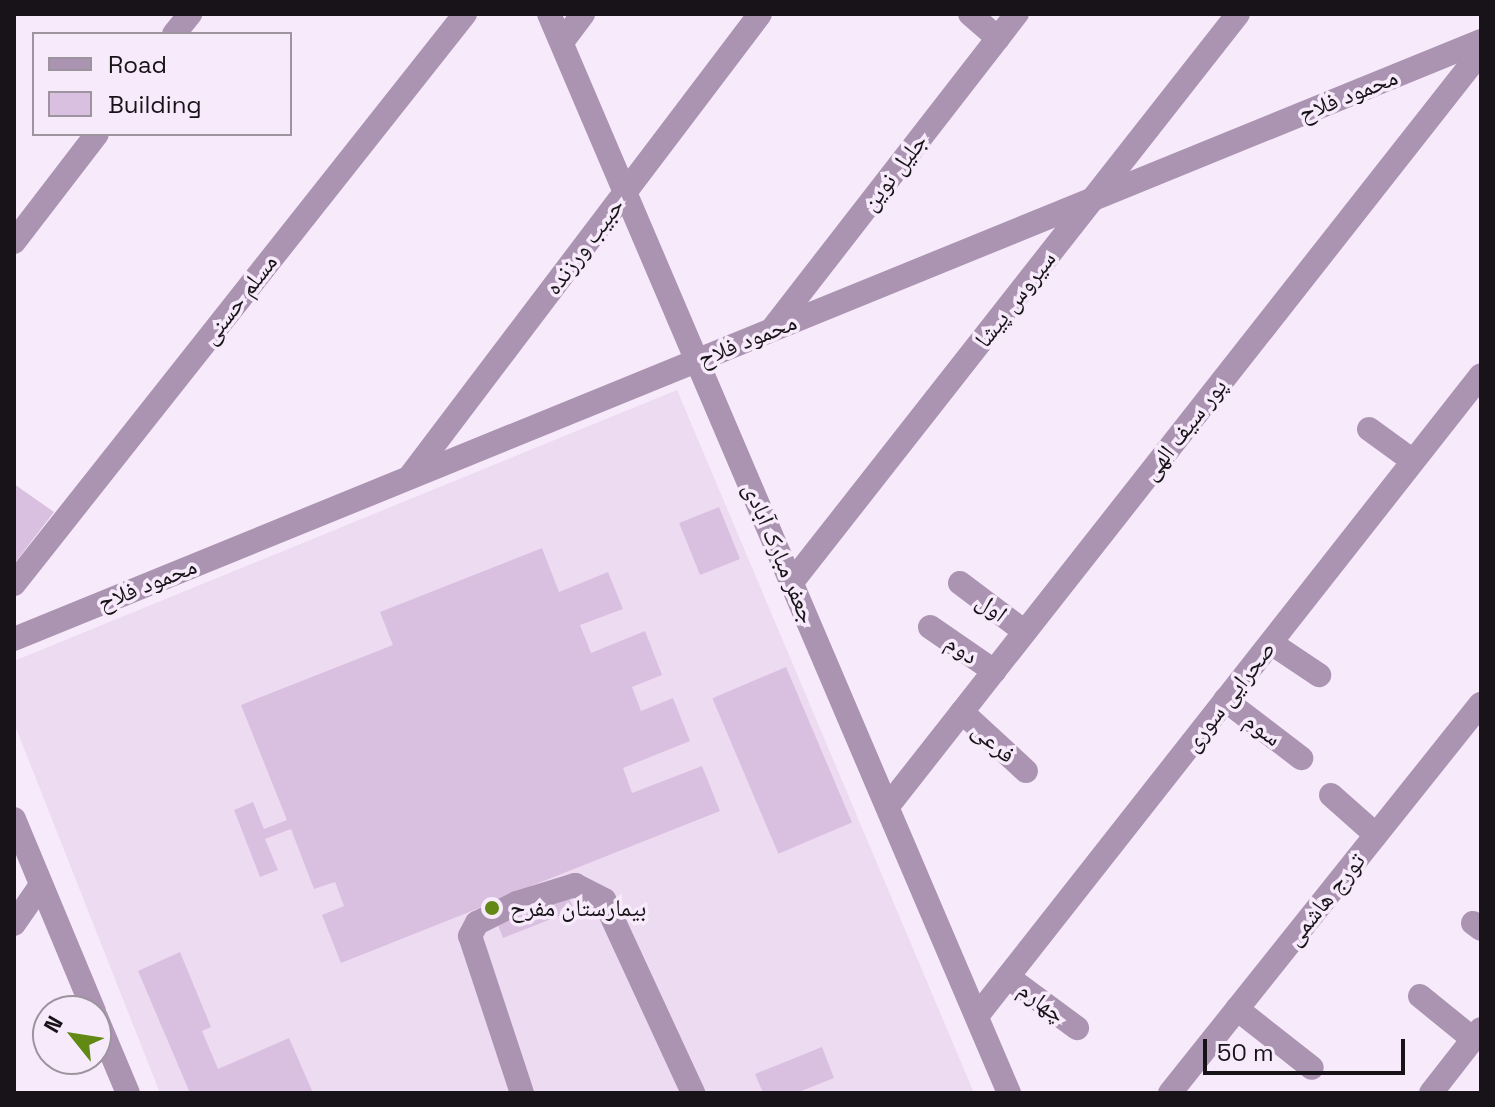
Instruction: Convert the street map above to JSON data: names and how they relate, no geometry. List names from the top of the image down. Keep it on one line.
{"streets":{"street":["محمود فلاح","جلیل نوین","حبیب ورزنده","مسلم حسنی","سیروس پیشا","پور سیف الهی","جعفر مبارک آبادی","اول","دوم","صحرایی سوری","سوم","فرعی","تورج هاشمی","چهارم"]},"crossings":[["محمود فلاح","جلیل نوین"],["محمود فلاح","حبیب ورزنده"],["محمود فلاح","سیروس پیشا"],["محمود فلاح","جعفر مبارک آبادی"],["حبیب ورزنده","جعفر مبارک آبادی"],["سیروس پیشا","جعفر مبارک آبادی"],["پور سیف الهی","جعفر مبارک آبادی"],["پور سیف الهی","اول"],["پور سیف الهی","دوم"],["پور سیف الهی","فرعی"],["جعفر مبارک آبادی","صحرایی سوری"],["صحرایی سوری","سوم"],["صحرایی سوری","چهارم"]],"places":["بیمارستان مفرح"],"legend":["Road","Building"],"scale_bar":"50 m","north":"top left"}
